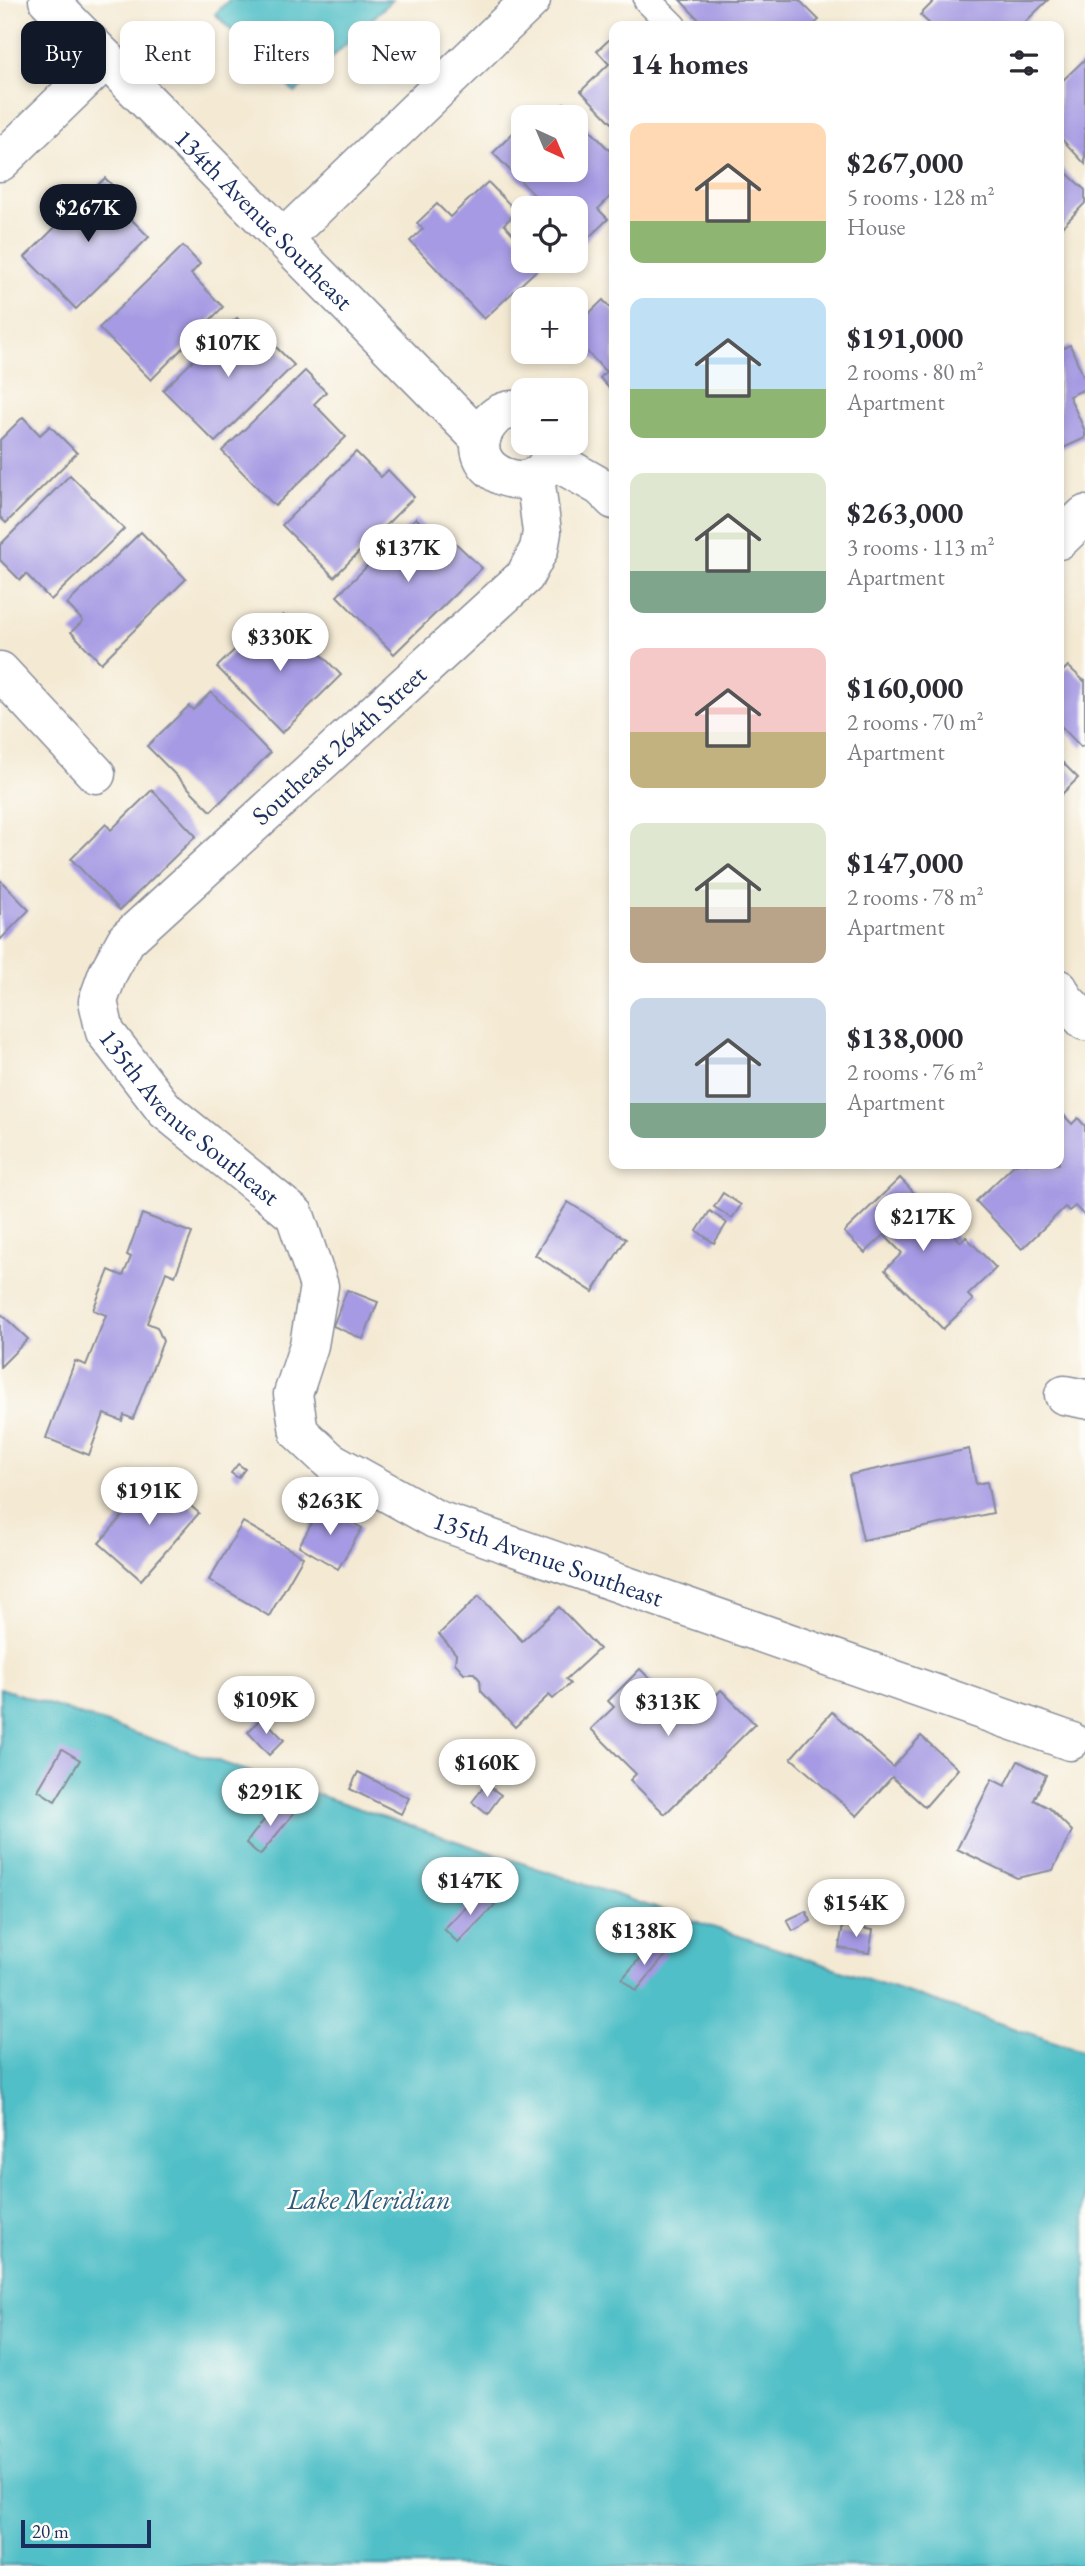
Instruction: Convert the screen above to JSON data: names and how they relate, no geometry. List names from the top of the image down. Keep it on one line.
{"streets":{"street":["134th Avenue Southeast","Southeast 264th Street","135th Avenue Southeast"]},"crossings":[["134th Avenue Southeast","Southeast 264th Street"],["Southeast 264th Street","135th Avenue Southeast"]],"water":["Lake Meridian"],"scale_bar":"20 m","north":"bottom right","page":{"chip":["Buy","Rent","Filters","New"],"heading":"14 homes","map_buttons":["+","−"],"list":[{"name":"$267,000","note":"5 rooms · 128 m² · House"},{"name":"$191,000","note":"2 rooms · 80 m² · Apartment"},{"name":"$263,000","note":"3 rooms · 113 m² · Apartment"},{"name":"$160,000","note":"2 rooms · 70 m² · Apartment"},{"name":"$147,000","note":"2 rooms · 78 m² · Apartment"},{"name":"$138,000","note":"2 rooms · 76 m² · Apartment"}],"price":["$267K","$107K","$137K","$330K","$217K","$191K","$263K","$109K","$313K","$160K","$291K","$147K","$154K","$138K"],"scale":"20 m"}}
